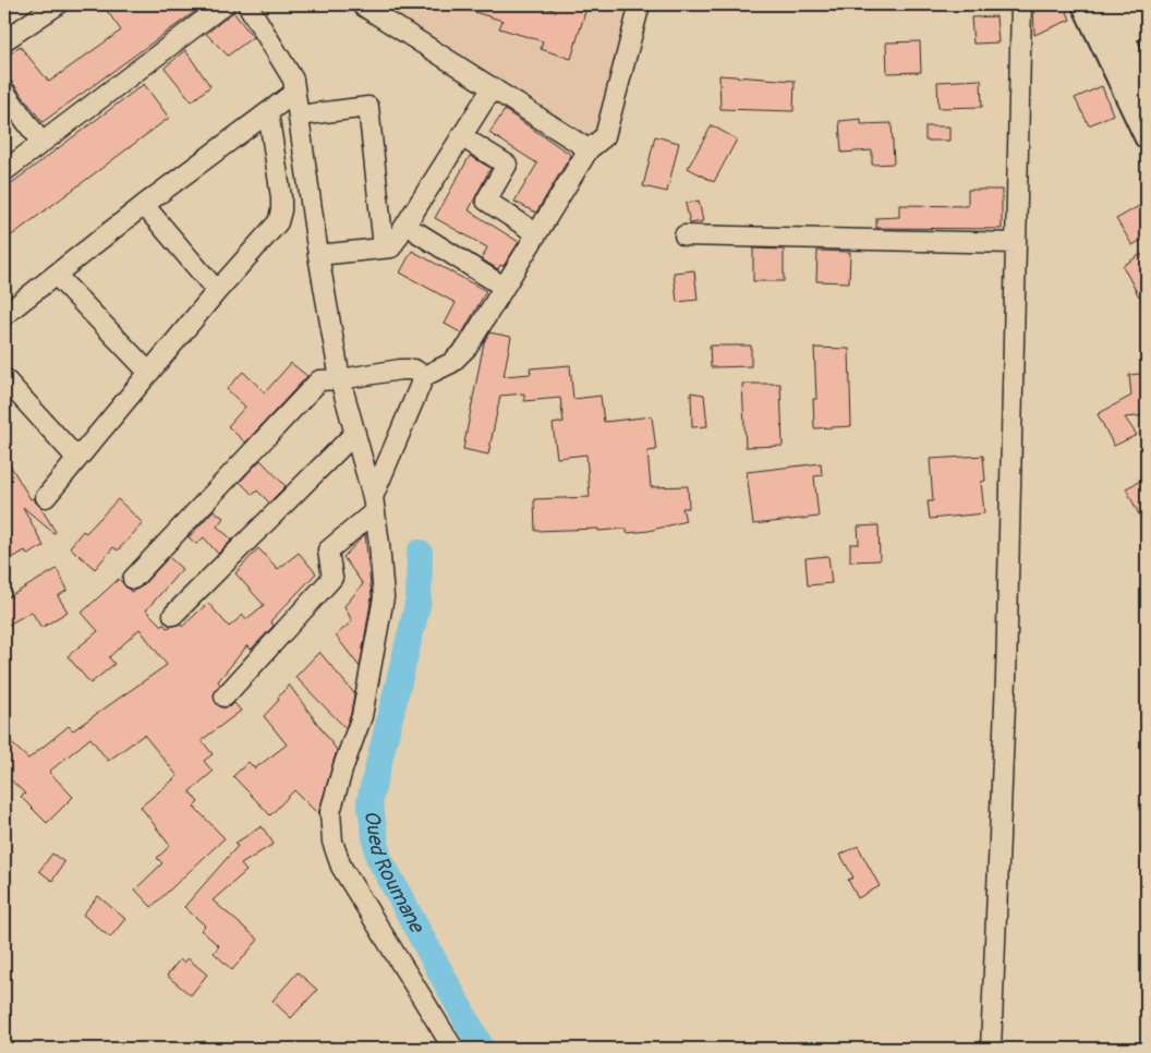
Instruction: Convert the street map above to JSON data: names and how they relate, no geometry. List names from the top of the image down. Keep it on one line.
{"water":["Oued Roumane"]}
